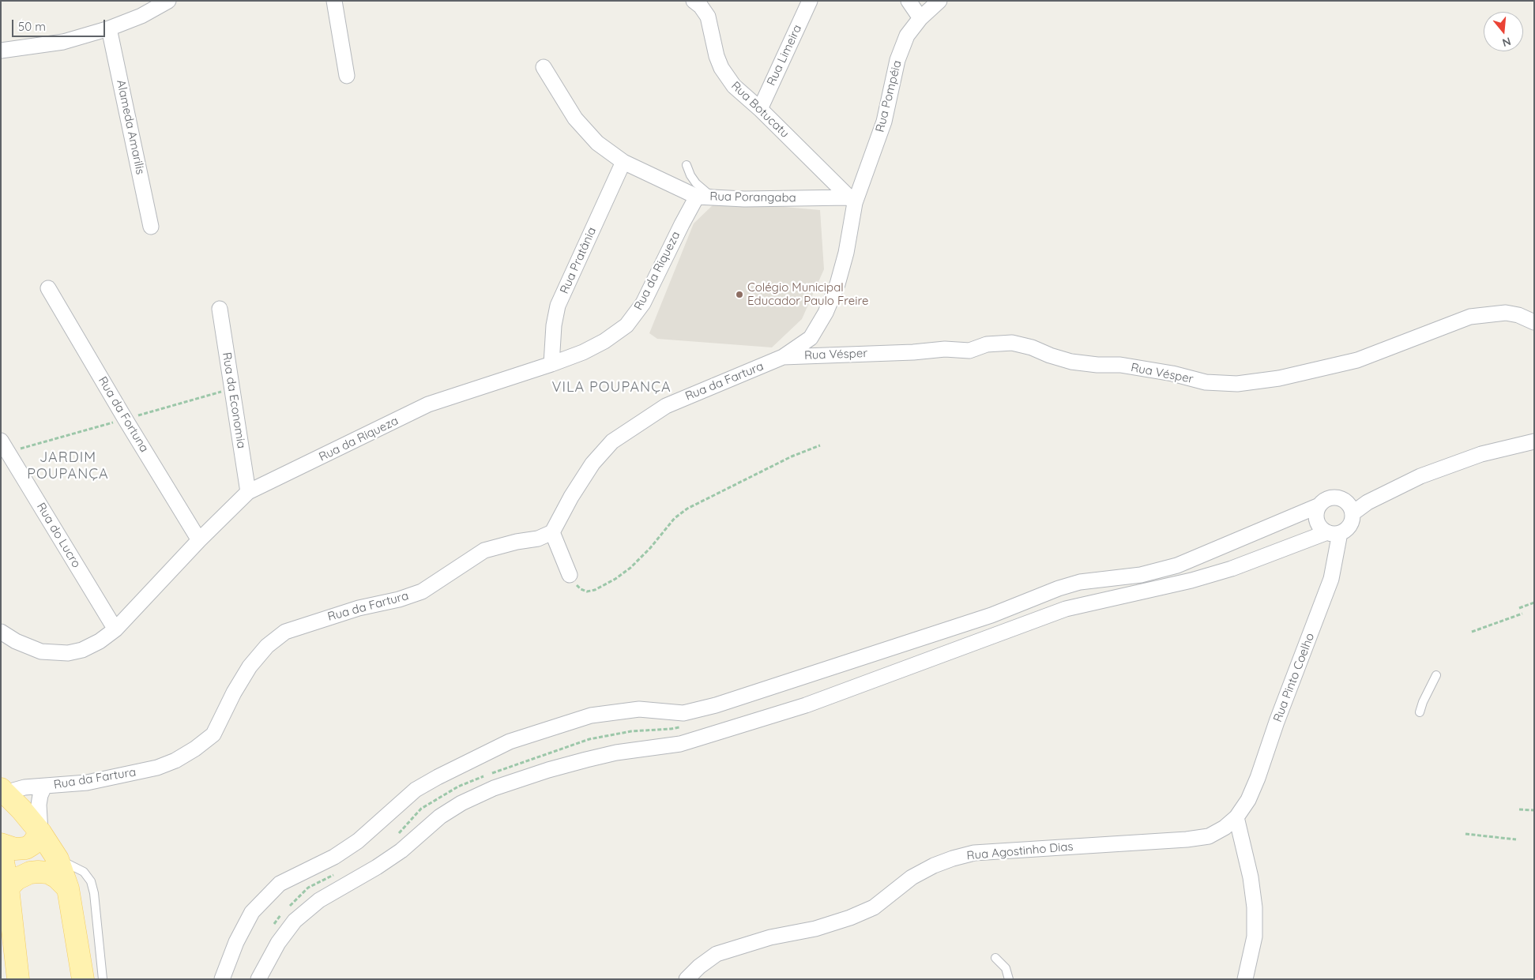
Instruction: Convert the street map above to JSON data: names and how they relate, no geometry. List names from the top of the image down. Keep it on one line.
{"streets":{"street":["Rua Limeira","Rua Pompéia","Rua Botucatu","Alameda Amarilis","Rua Porangaba","Rua Pratânia","Rua da Riqueza","Rua Vésper","Rua da Fartura","Rua da Economia","Rua da Fortuna","Rua do Lucro","Rua Pinto Coelho","Rua Agostinho Dias"]},"crossings":[["Rua Limeira","Rua Botucatu"],["Rua Pompéia","Rua Botucatu"],["Rua Pompéia","Rua Porangaba"],["Rua Pompéia","Rua da Fartura"],["Rua Botucatu","Rua Porangaba"],["Rua Botucatu","Rua da Fartura"],["Rua Porangaba","Rua Pratânia"],["Rua Porangaba","Rua da Riqueza"],["Rua Porangaba","Rua da Fartura"],["Rua Pratânia","Rua da Riqueza"],["Rua da Riqueza","Rua da Economia"],["Rua da Riqueza","Rua da Fortuna"],["Rua da Riqueza","Rua do Lucro"],["Rua Vésper","Rua da Fartura"],["Rua Pinto Coelho","Rua Agostinho Dias"]],"districts":["VILA POUPANÇA","JARDIM POUPANÇA"],"places":["Colégio Municipal Educador Paulo Freire"],"scale_bar":"50 m","north":"bottom"}
